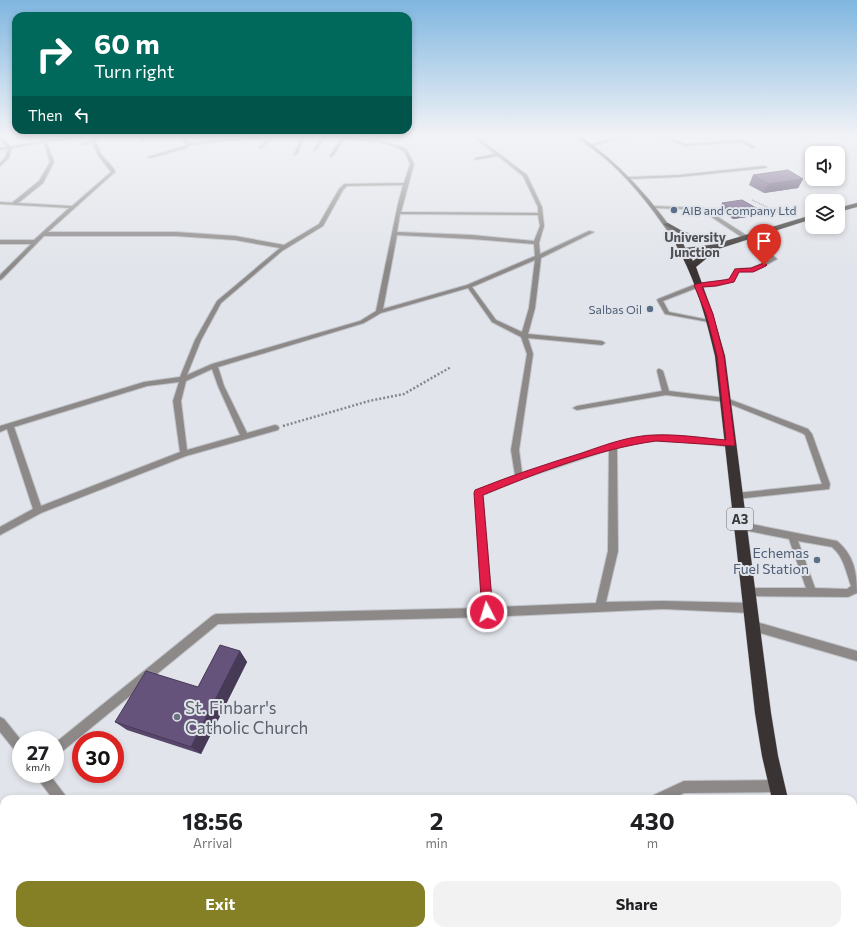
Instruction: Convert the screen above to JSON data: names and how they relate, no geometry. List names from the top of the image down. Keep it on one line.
{"streets":{"highway":["A3"]},"districts":["University Junction"],"places":["AIB and company Ltd","Salbas Oil","Echemas Fuel Station","St. Finbarr's Catholic Church"],"page":{"turn":["60 m","Turn right"],"then":"Then","speed":"27 km/h","limit":"30","eta":["18:56","Arrival","2","min","430","m"],"buttons":["Exit","Share"]}}
